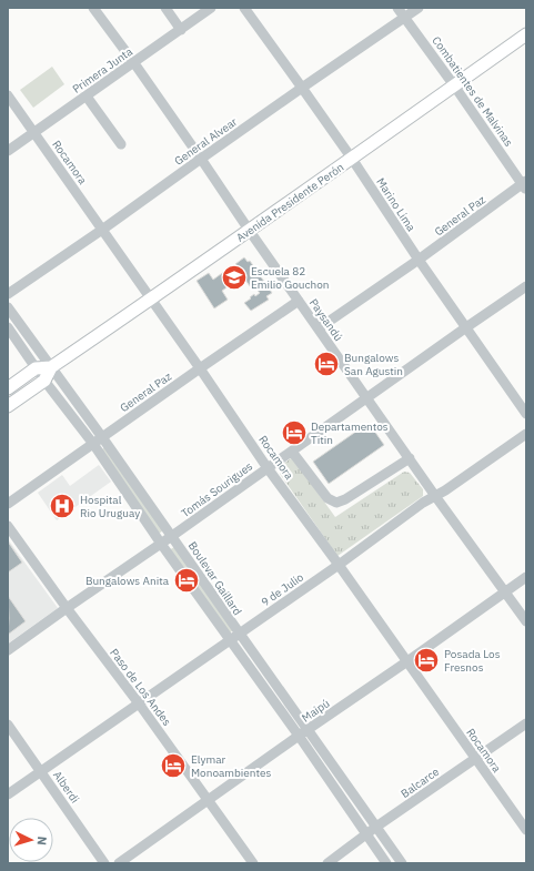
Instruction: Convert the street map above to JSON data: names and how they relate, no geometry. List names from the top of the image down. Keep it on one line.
{"streets":{"main road":["Avenida Presidente Perón"],"street":["Primera Junta","Combatientes de Malvinas","General Alvear","Rocamora","Marino Lima","General Paz","Paysandú","Tomás Sourigues","Boulevar Gaillard","9 de Julio","Paso de Los Andes","Maipú","Balcarce","Alberdi"]},"crossings":[["Primera Junta","Rocamora"],["Primera Junta","Paysandú"],["Combatientes de Malvinas","General Alvear"],["Combatientes de Malvinas","Avenida Presidente Perón"],["Combatientes de Malvinas","General Paz"],["General Alvear","Rocamora"],["General Alvear","Marino Lima"],["General Alvear","Paysandú"],["Rocamora","Avenida Presidente Perón"],["Rocamora","General Paz"],["Rocamora","Tomás Sourigues"],["Rocamora","9 de Julio"],["Rocamora","Maipú"],["Rocamora","Balcarce"],["Avenida Presidente Perón","Marino Lima"],["Avenida Presidente Perón","Paysandú"],["Avenida Presidente Perón","Boulevar Gaillard"],["Marino Lima","General Paz"],["Marino Lima","Tomás Sourigues"],["General Paz","Paysandú"],["General Paz","Boulevar Gaillard"],["Paysandú","Tomás Sourigues"],["Paysandú","9 de Julio"],["Paysandú","Maipú"],["Tomás Sourigues","Boulevar Gaillard"],["Tomás Sourigues","Paso de Los Andes"],["Boulevar Gaillard","9 de Julio"],["Boulevar Gaillard","Maipú"],["Boulevar Gaillard","Balcarce"],["9 de Julio","Paso de Los Andes"],["9 de Julio","Alberdi"],["Paso de Los Andes","Maipú"]],"places":{"school or university":["Escuela 82 Emilio Gouchon"],"hotel":["Bungalows San Agustin","Departamentos Titin","Bungalows Anita","Posada Los Fresnos","Elymar Monoambientes"],"hospital":["Hospital Rio Uruguay"]},"north":"right"}
